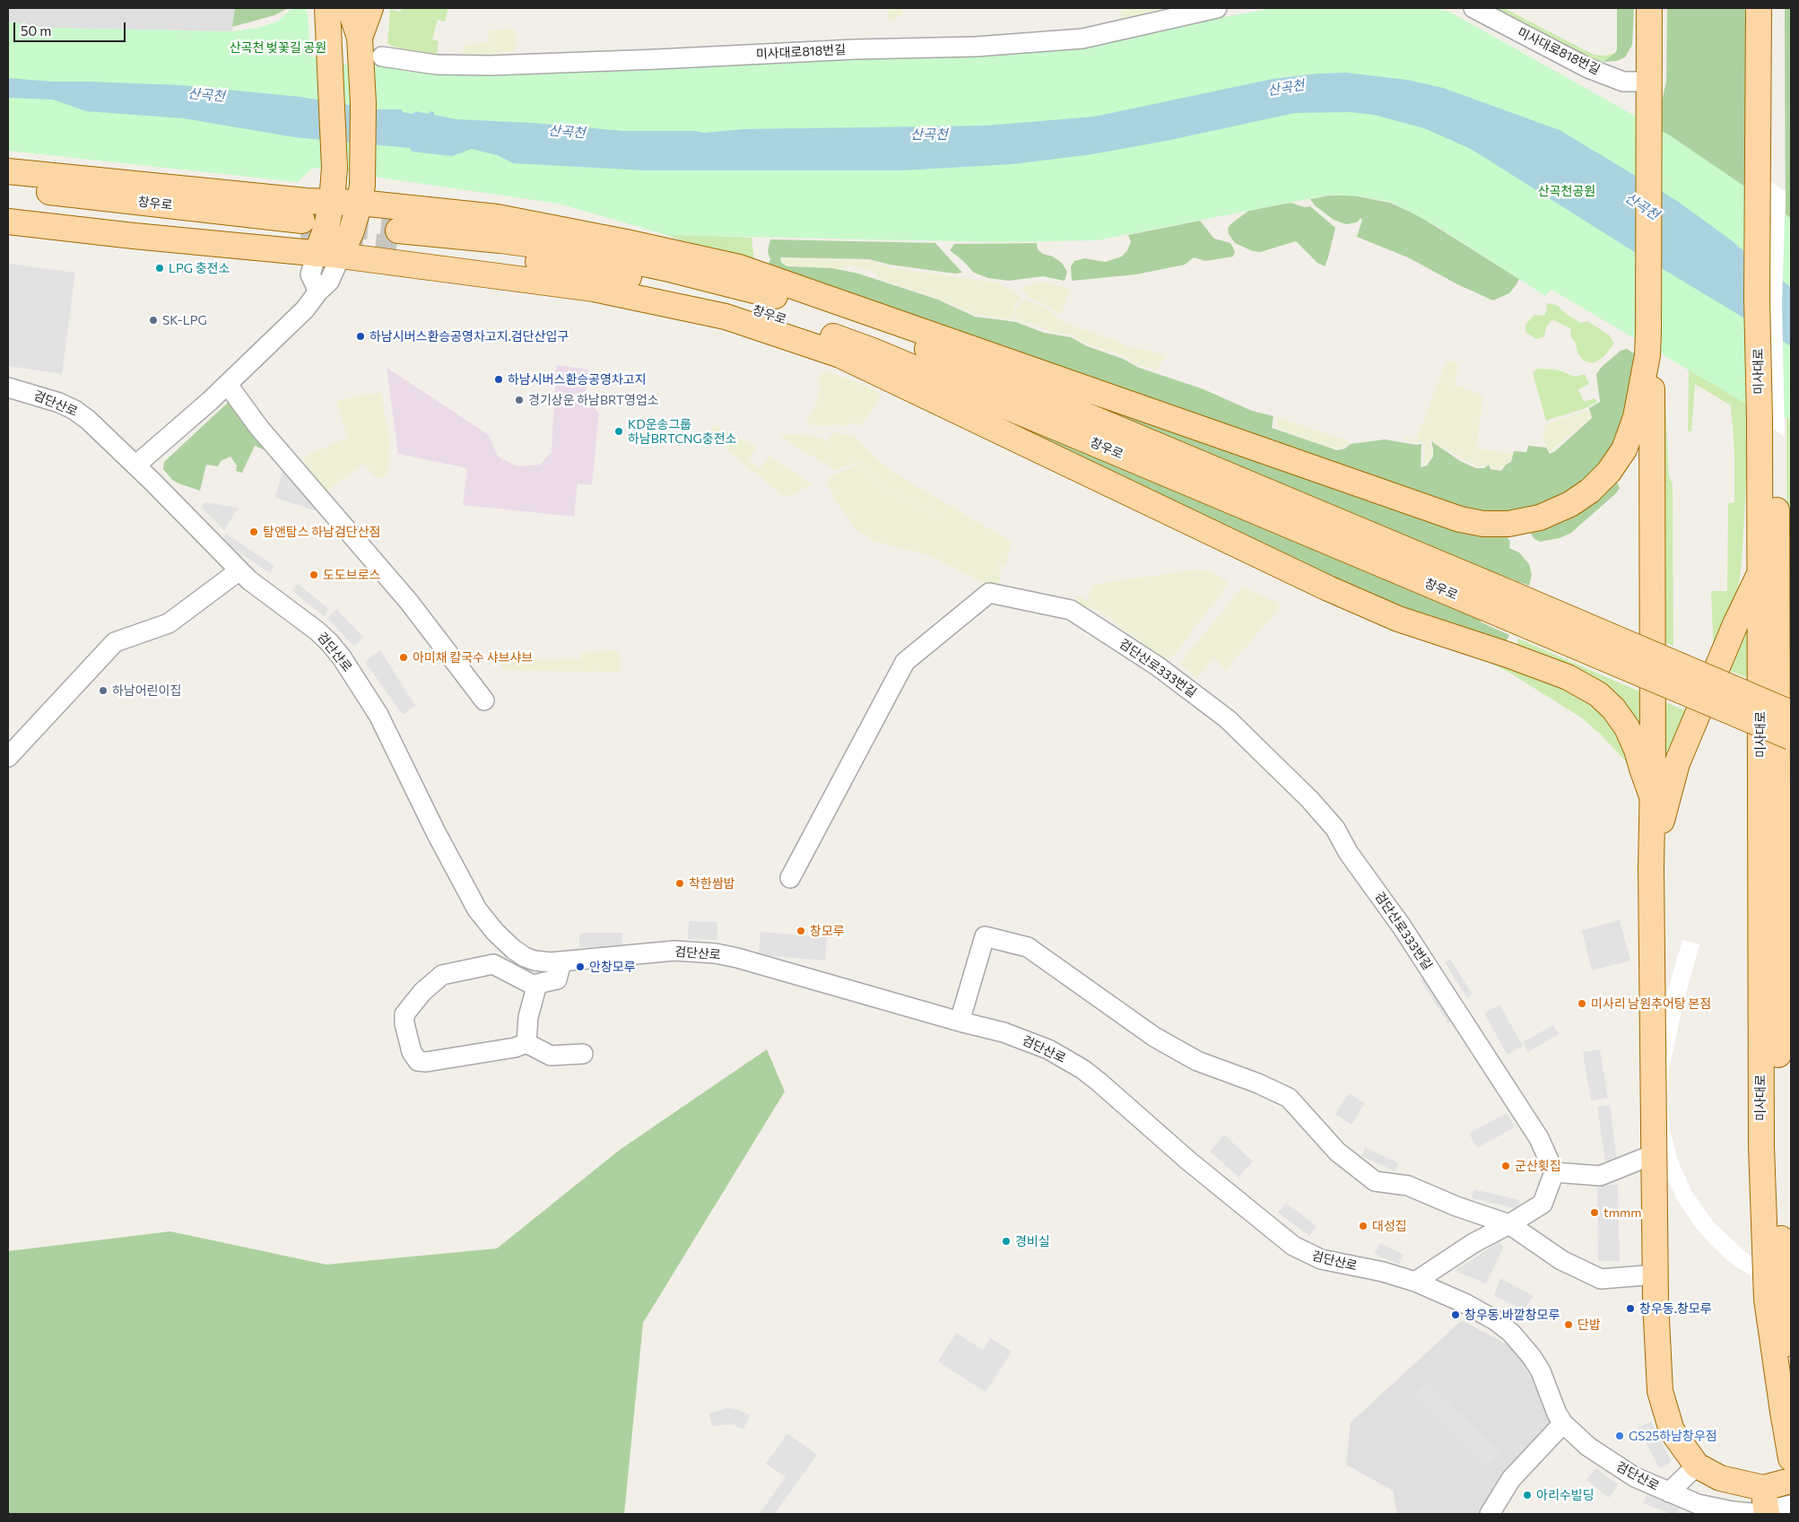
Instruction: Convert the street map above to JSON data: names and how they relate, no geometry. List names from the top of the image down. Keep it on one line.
{"streets":{"main road":["창우로","미사대로"],"street":["미사대로818번길","검단산로","검단산로333번길"]},"water":["산곡천"],"parks":["산곡천 벚꽃길 공원","산곡천공원"],"places":["LPG 충전소","SK-LPG","하남시버스환승공영차고지.검단산입구","하남시버스환승공영차고지","경기상운 하남BRT영업소","KD운송그룹 하남BRTCNG충전소","탐앤탐스 하남검단산점","도도브로스","아미채 칼국수 샤브샤브","하남어린이집","착한쌈밥","창모루","안창모루","미사리 남원추어탕 본점","군산횟집","tmmm","대성집","경비실","창우동.창모루","창우동.바깥창모루","단밥","GS25하남창우점","아리수빌딩"],"scale_bar":"50 m"}
